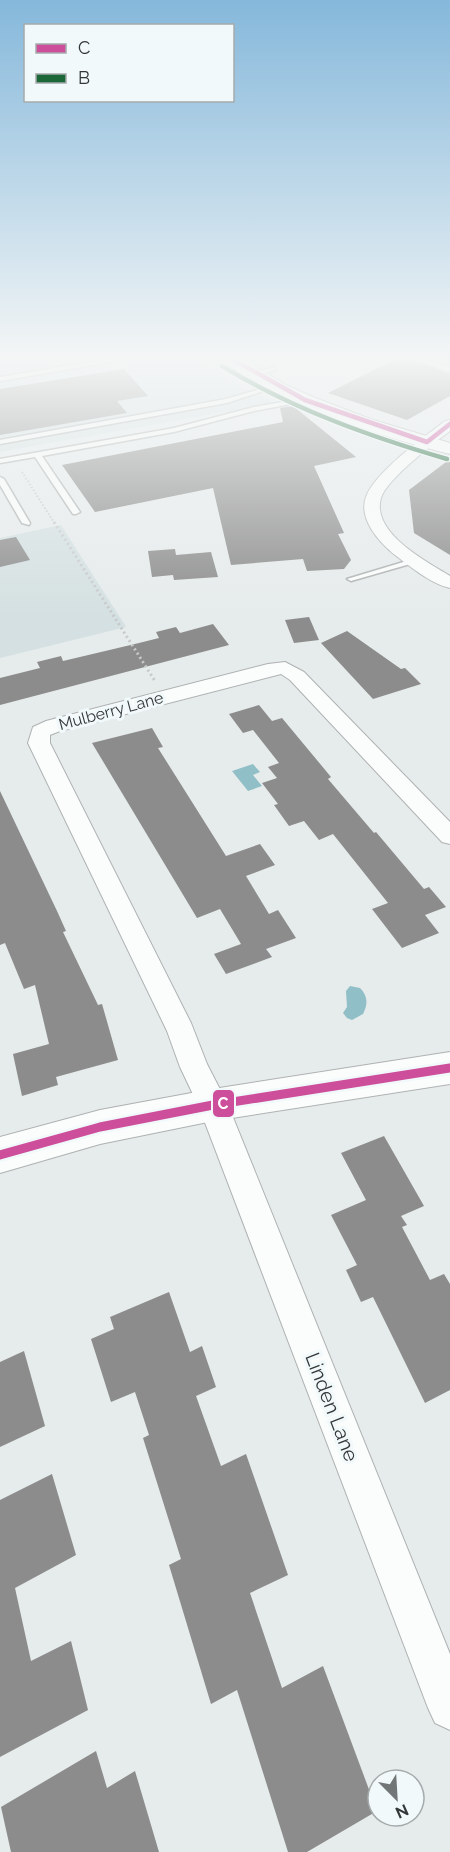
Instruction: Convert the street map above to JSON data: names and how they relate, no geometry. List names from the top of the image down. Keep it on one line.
{"streets":{"street":["Mulberry Lane","Linden Lane"]},"crossings":[["Mulberry Lane","Linden Lane"]],"lines":["transit line B","transit line C"],"legend":["C","B"],"north":"bottom right"}
